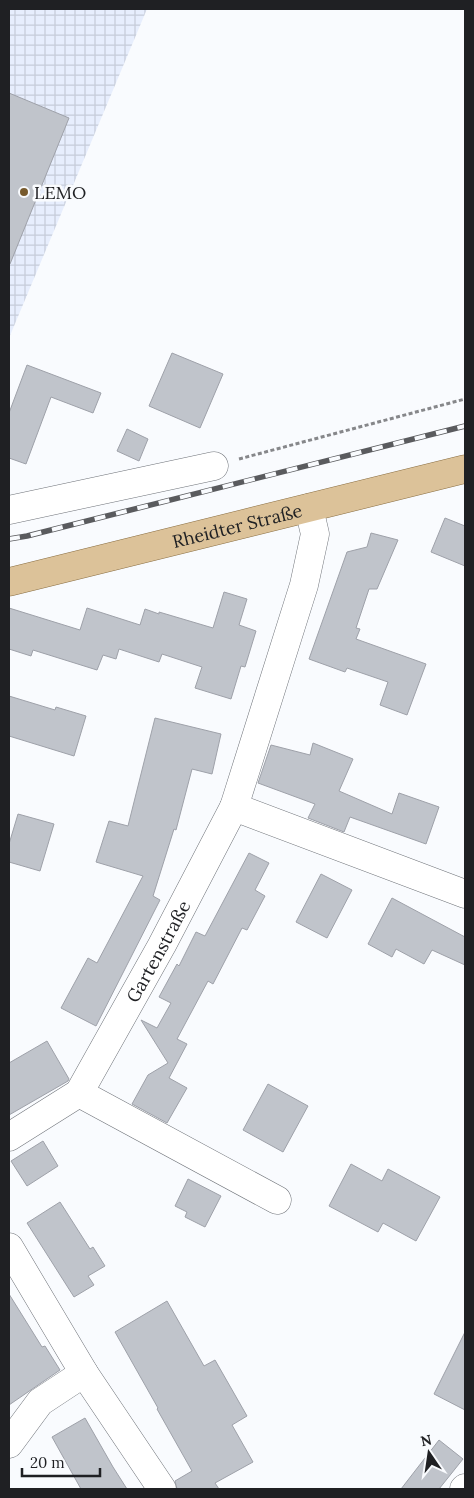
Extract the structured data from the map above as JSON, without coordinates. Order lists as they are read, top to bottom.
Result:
{
  "streets": {
    "main road": ["Rheidter Straße"],
    "street": ["Gartenstraße"]
  },
  "crossings": [
    ["Rheidter Straße", "Gartenstraße"]
  ],
  "places": ["LEMO"],
  "scale_bar": "20 m",
  "north": "top"
}
